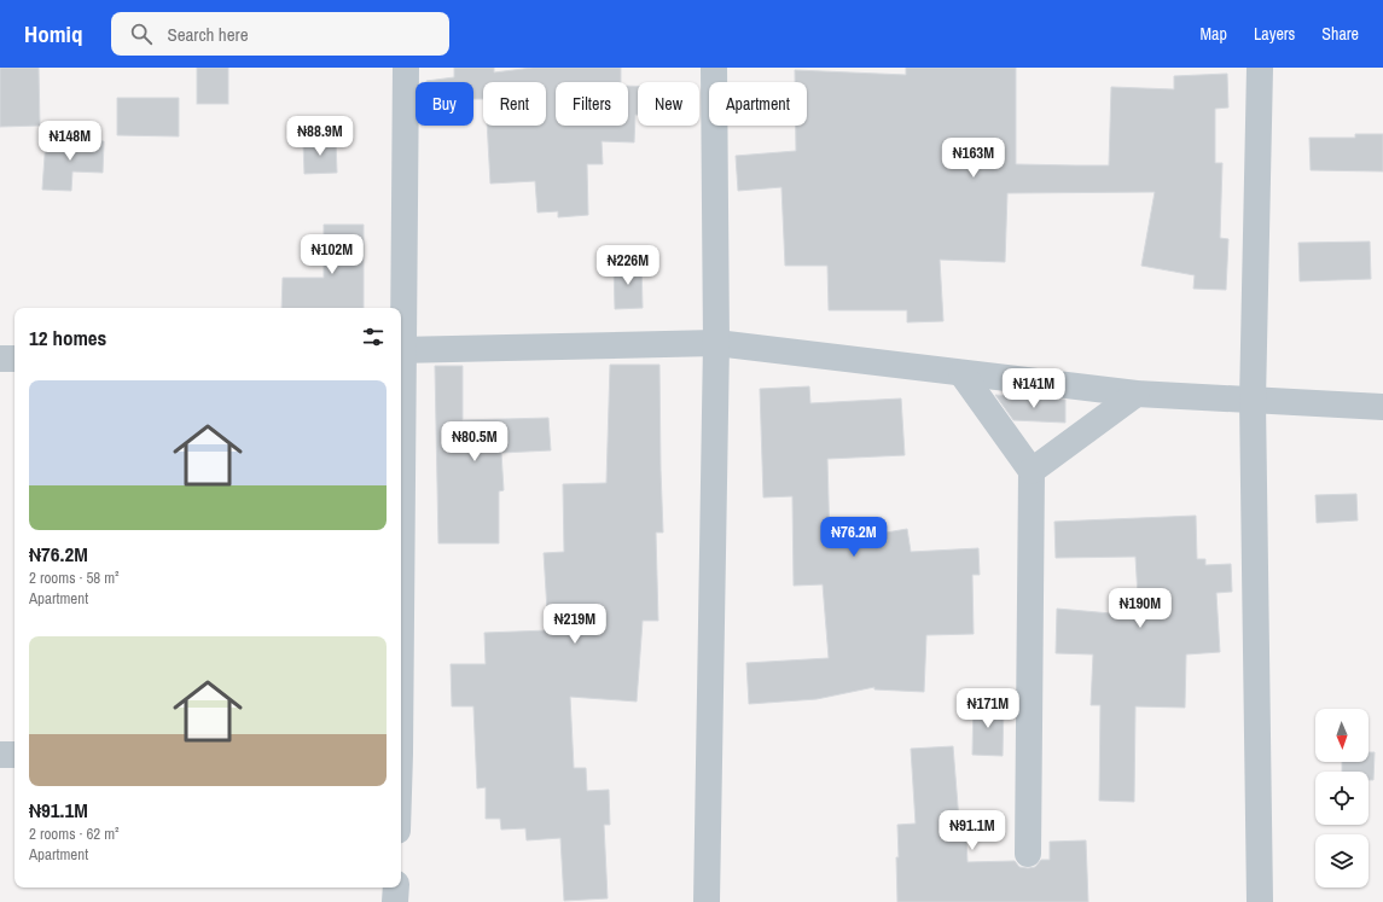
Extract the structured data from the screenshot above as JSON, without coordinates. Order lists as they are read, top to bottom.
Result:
{
  "north": "bottom",
  "page": {
    "header": "Homiq",
    "search": "Search here",
    "nav": ["Map", "Layers", "Share"],
    "chip": [
      "Buy",
      "Rent",
      "Filters",
      "New",
      "Apartment"
    ],
    "price": [
      "₦88.9M",
      "₦148M",
      "₦163M",
      "₦102M",
      "₦226M",
      "₦141M",
      "₦80.5M",
      "₦76.2M",
      "₦190M",
      "₦219M",
      "₦171M",
      "₦91.1M"
    ],
    "heading": "12 homes",
    "list": [
      {
        "name": "₦76.2M",
        "note": "2 rooms · 58 m² · Apartment"
      },
      {
        "name": "₦91.1M",
        "note": "2 rooms · 62 m² · Apartment"
      }
    ]
  }
}
